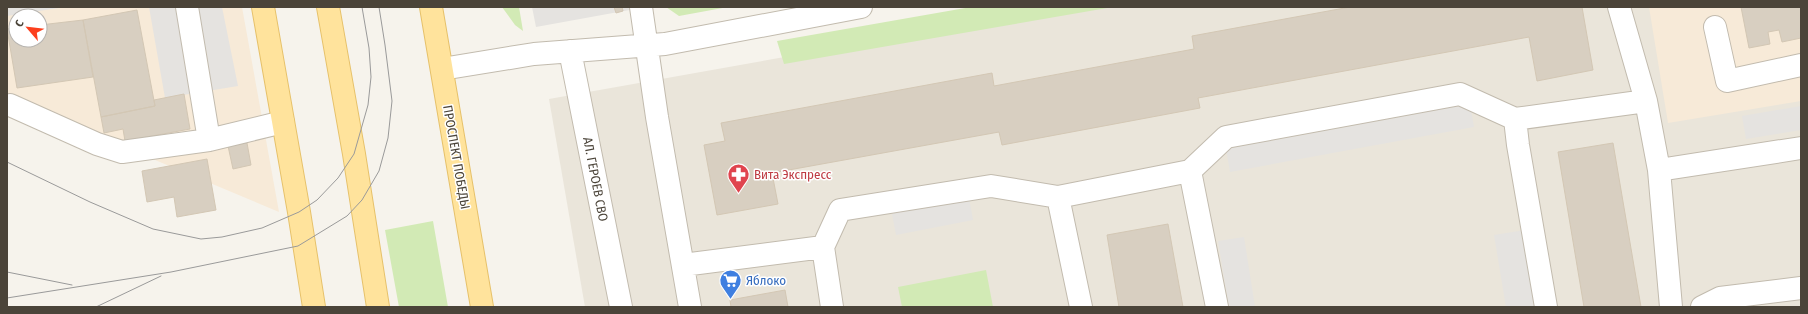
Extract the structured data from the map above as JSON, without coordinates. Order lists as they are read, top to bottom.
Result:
{
  "streets": {
    "main road": ["ПРОСПЕКТ ПОБЕДЫ"],
    "street": ["АЛ. ГЕРОЕВ СВО"]
  },
  "places": {
    "pharmacy": ["Вита Экспресс"],
    "supermarket": ["Яблоко"]
  },
  "north": "top left"
}
